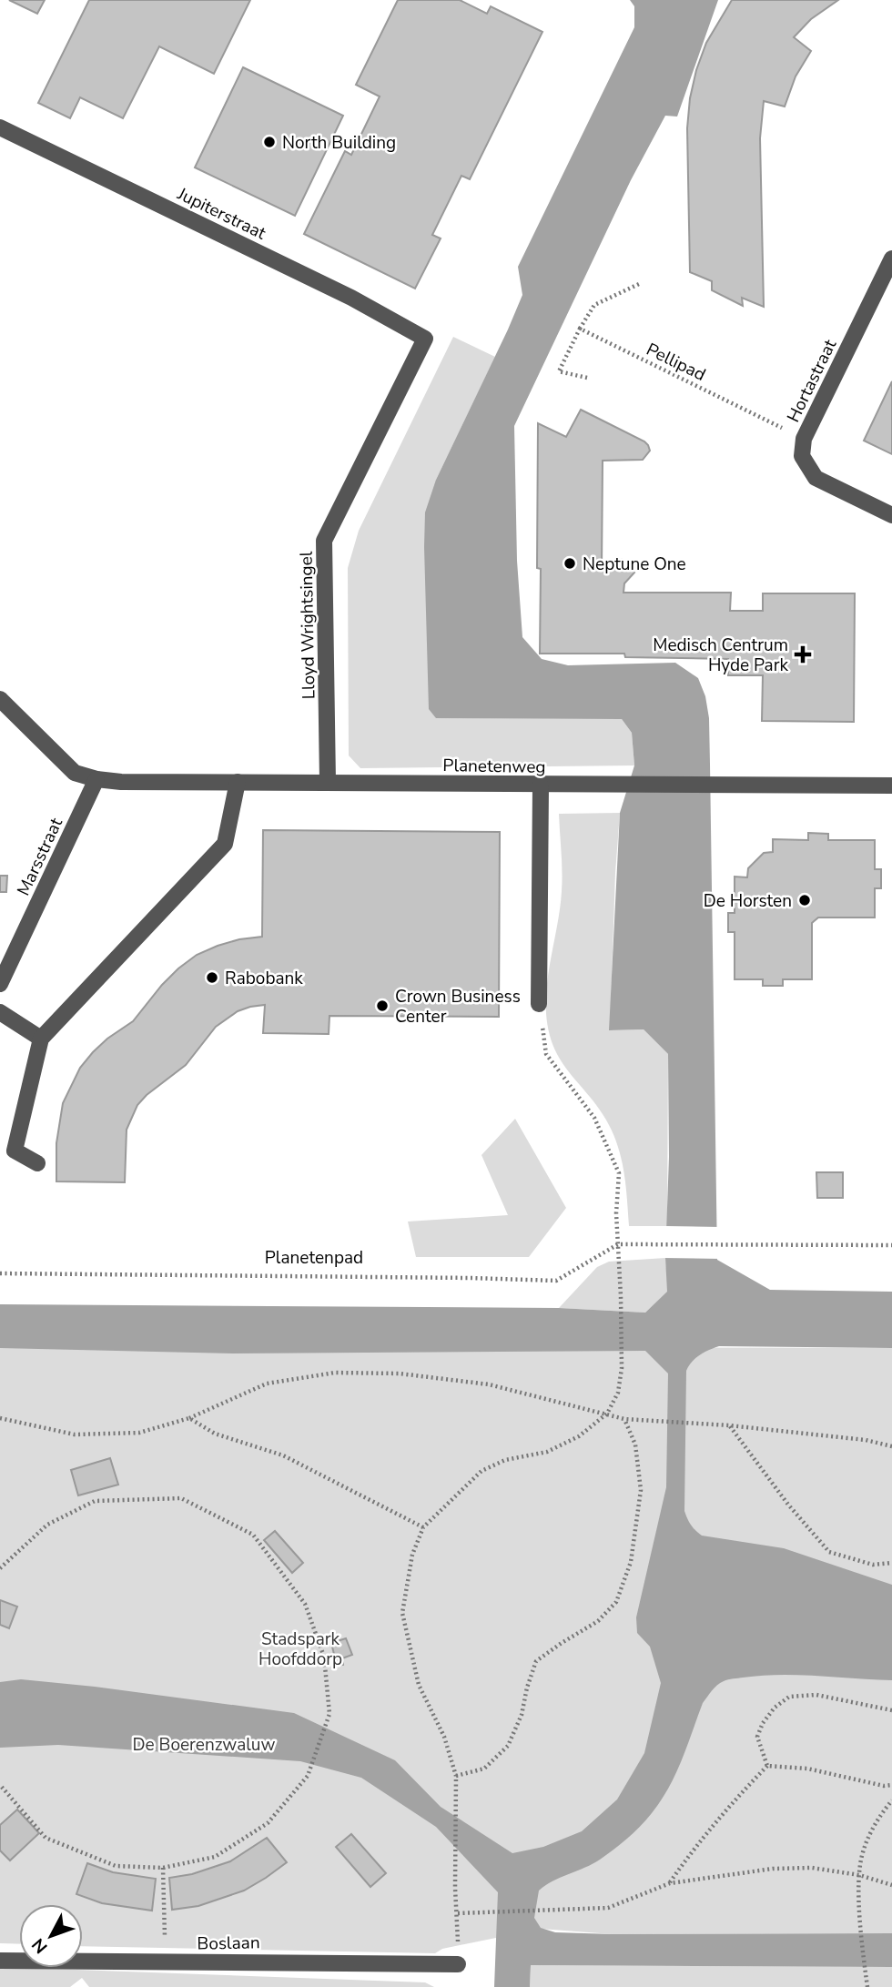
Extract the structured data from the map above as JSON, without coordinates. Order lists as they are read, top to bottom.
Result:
{
  "streets": {
    "street": [
      "Jupiterstraat",
      "Hortastraat",
      "Lloyd Wrightsingel",
      "Planetenweg",
      "Marsstraat",
      "Boslaan"
    ],
    "path": ["Pellipad", "Planetenpad"]
  },
  "crossings": [
    ["Jupiterstraat", "Lloyd Wrightsingel"],
    ["Pellipad", "Hortastraat"],
    ["Lloyd Wrightsingel", "Planetenweg"],
    ["Planetenweg", "Marsstraat"]
  ],
  "parks": ["Stadspark Hoofddorp", "De Boerenzwaluw"],
  "places": {
    "other": [
      "North Building",
      "Neptune One",
      "De Horsten",
      "Rabobank",
      "Crown Business Center"
    ],
    "health": ["Medisch Centrum Hyde Park"]
  },
  "north": "bottom left"
}
